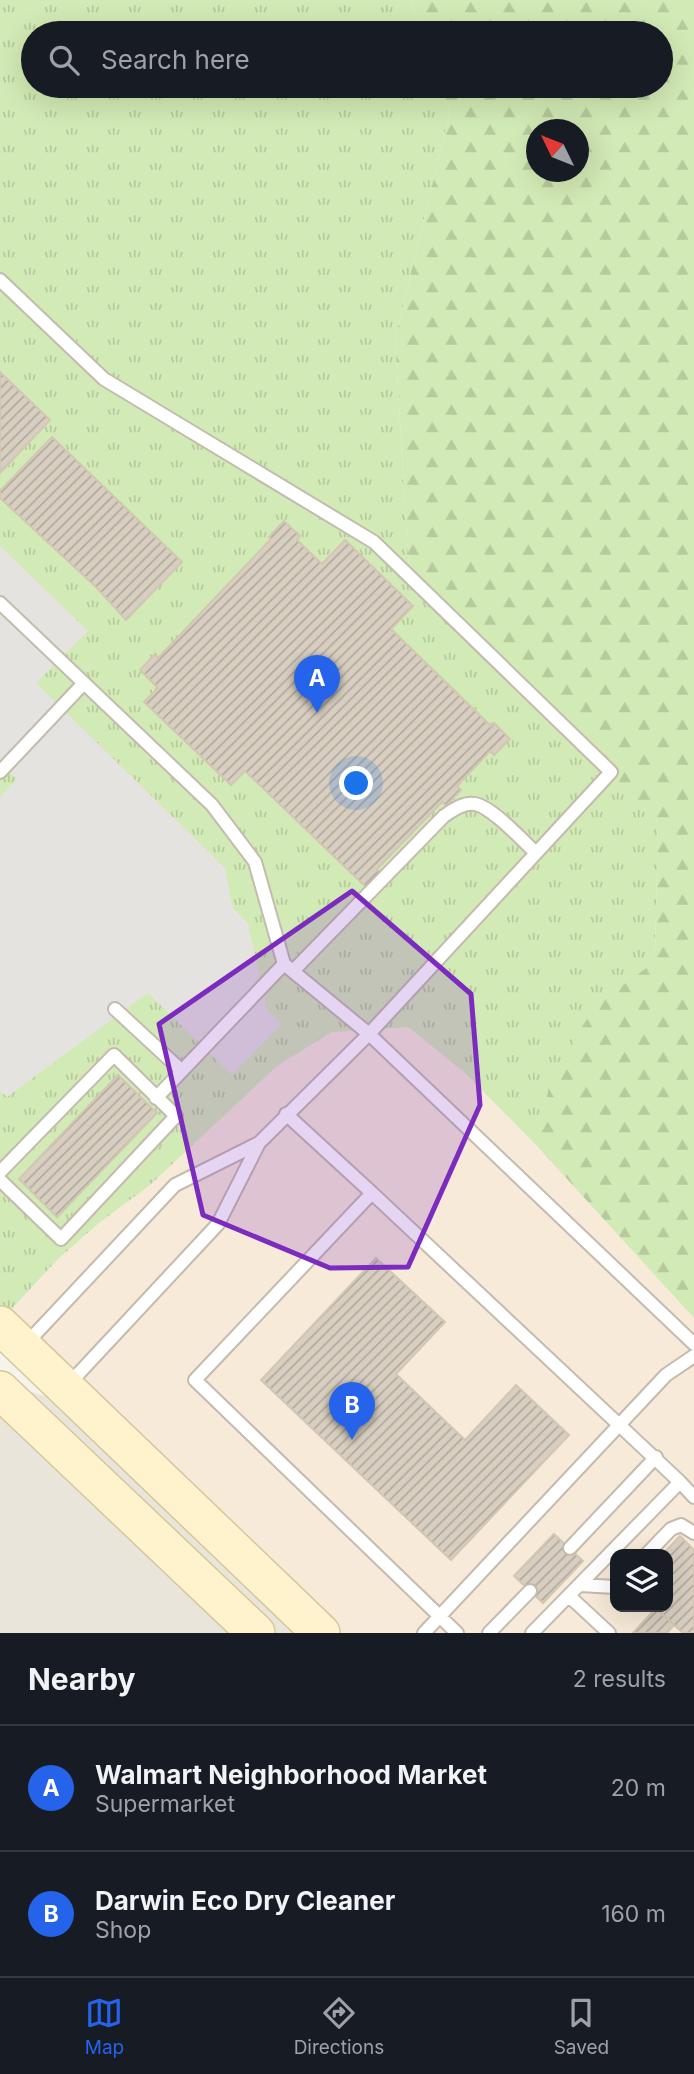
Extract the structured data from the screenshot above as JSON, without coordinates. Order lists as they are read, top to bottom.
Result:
{
  "north": "top left",
  "page": {
    "search": "Search here",
    "pins": ["A", "B"],
    "heading": ["Nearby", "2 results"],
    "list": [
      {
        "mark": "A",
        "name": "Walmart Neighborhood Market",
        "note": "Supermarket",
        "value": "20 m"
      },
      {
        "mark": "B",
        "name": "Darwin Eco Dry Cleaner",
        "note": "Shop",
        "value": "160 m"
      }
    ],
    "nav": ["Map", "Directions", "Saved"]
  }
}
